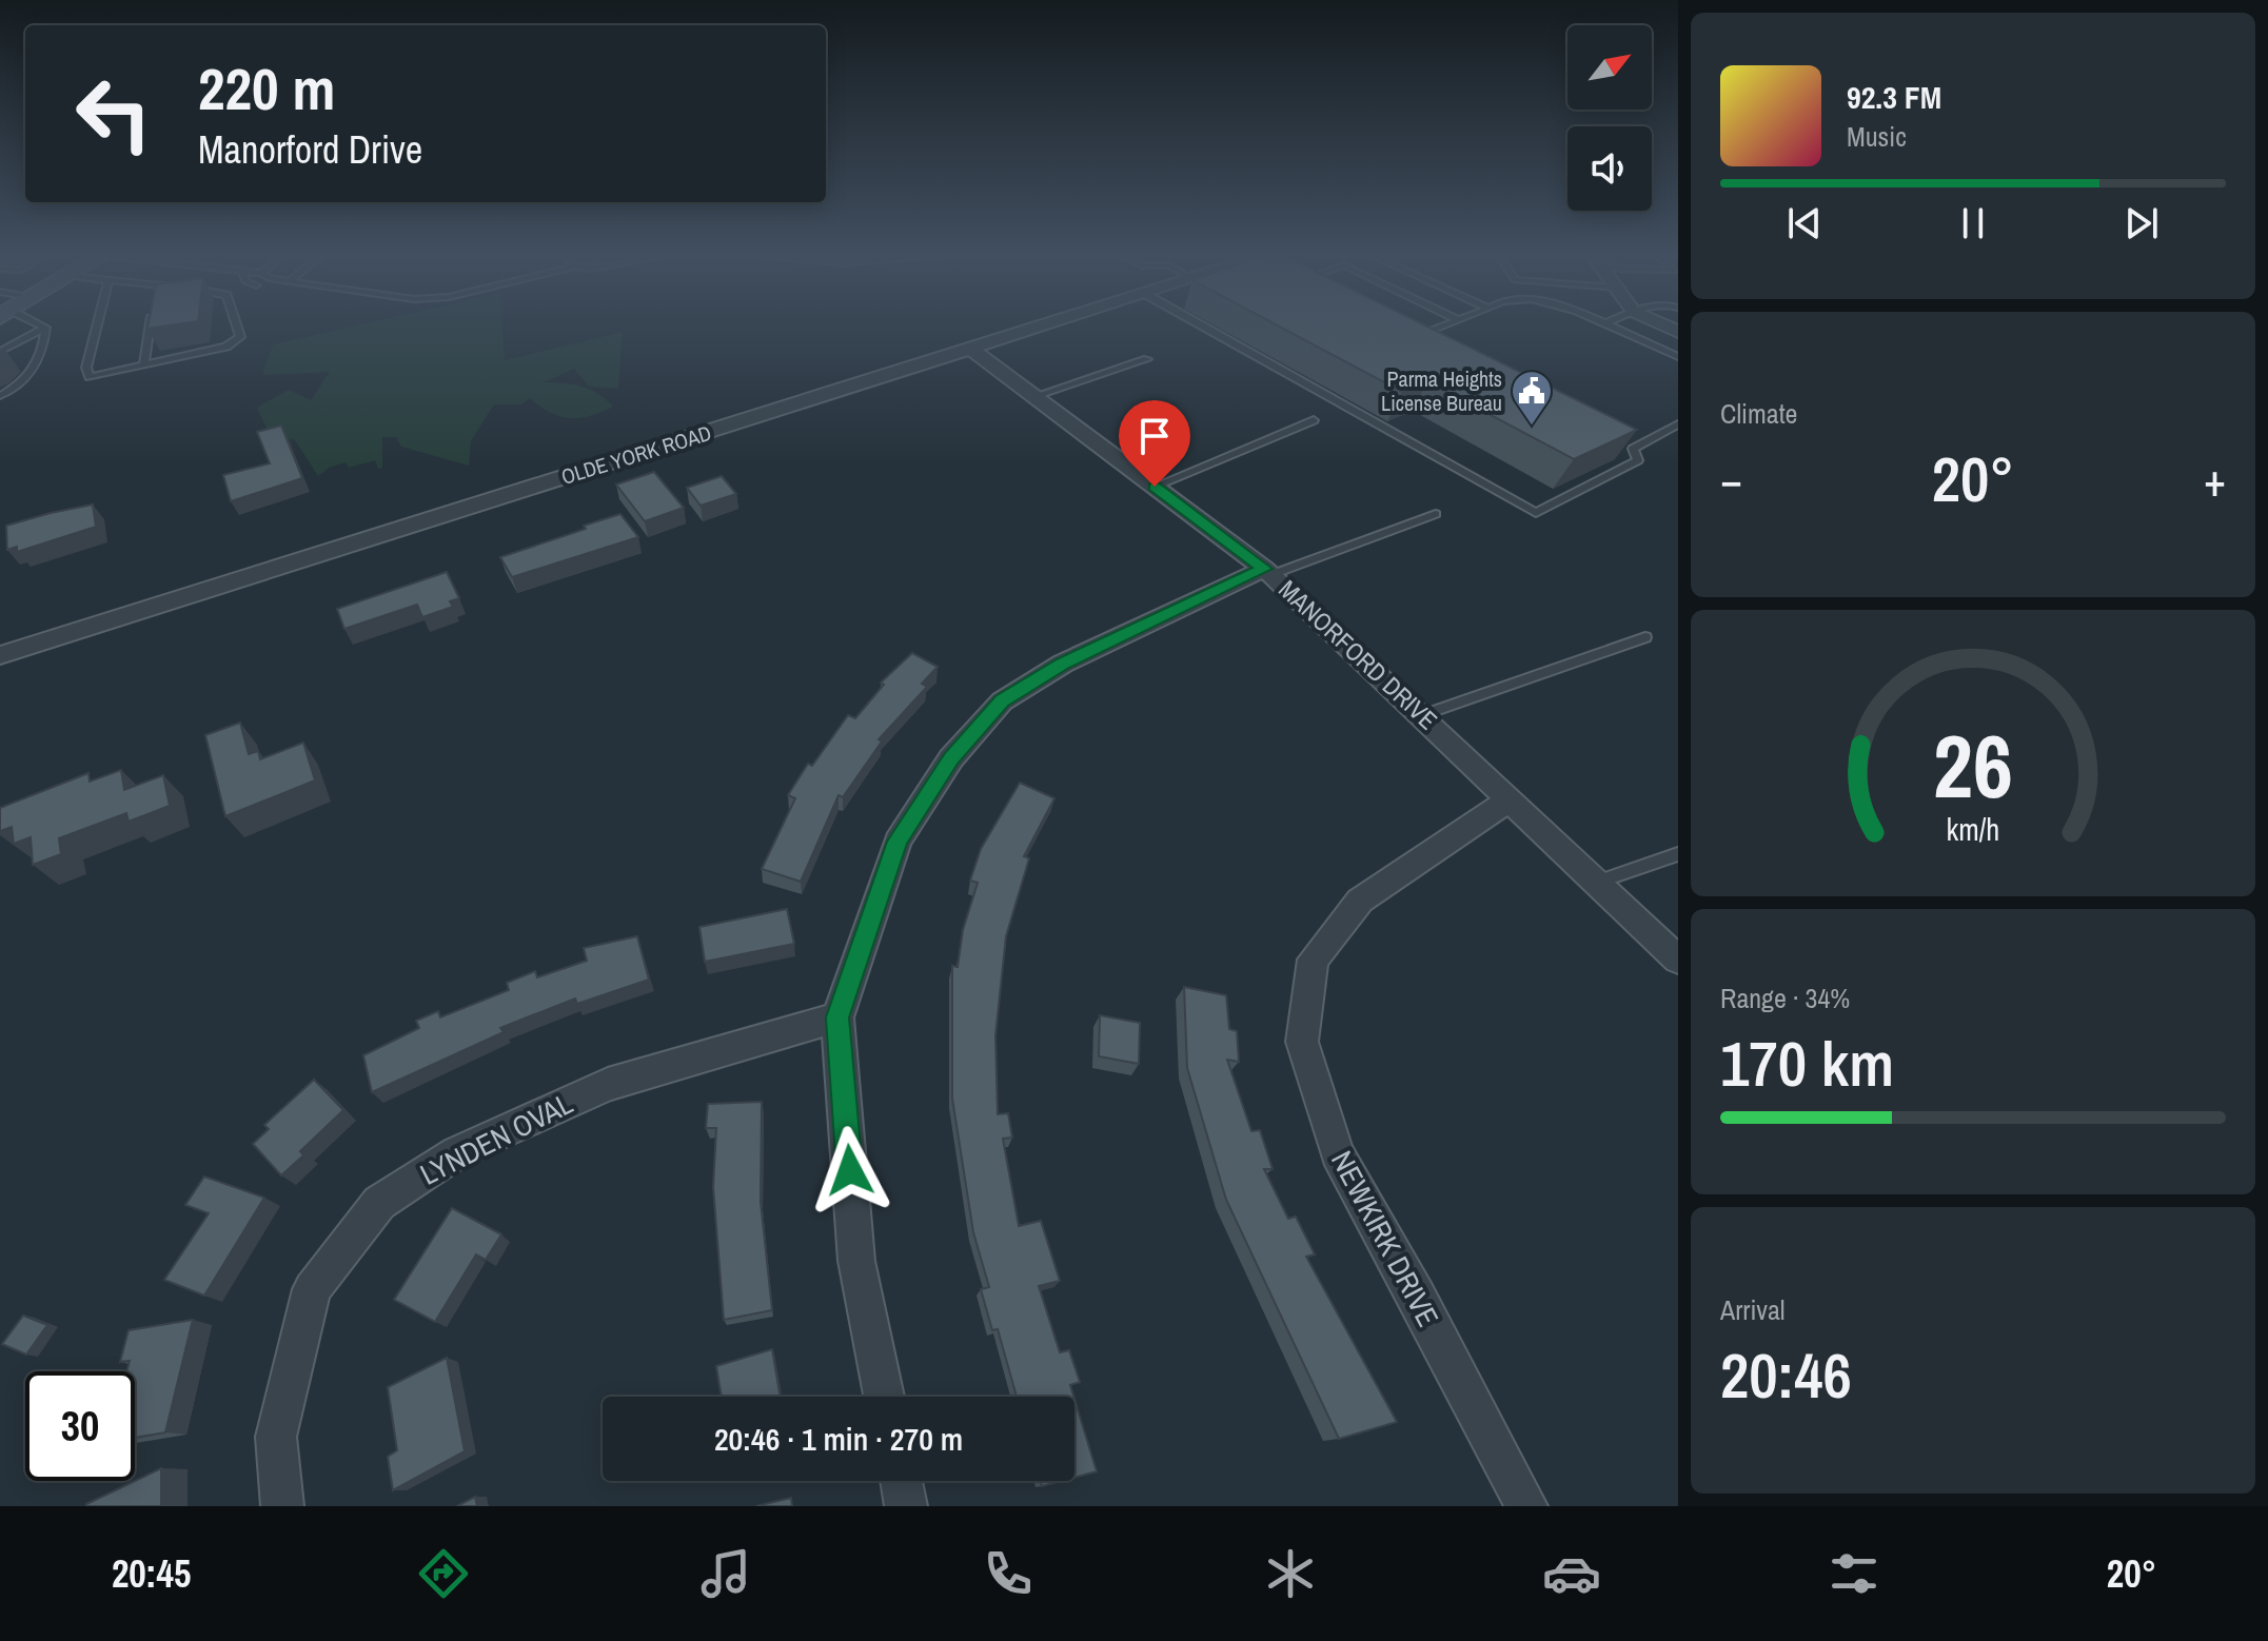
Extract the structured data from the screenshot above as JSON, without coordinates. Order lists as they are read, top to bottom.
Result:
{
  "streets": {
    "street": [
      "OLDE YORK ROAD",
      "MANORFORD DRIVE",
      "LYNDEN OVAL",
      "NEWKIRK DRIVE"
    ]
  },
  "crossings": [
    ["OLDE YORK ROAD", "MANORFORD DRIVE"],
    ["MANORFORD DRIVE", "NEWKIRK DRIVE"]
  ],
  "places": {
    "public building": ["Parma Heights License Bureau"]
  },
  "north": "top right",
  "page": {
    "turn": ["220 m", "Manorford Drive"],
    "song": ["92.3 FM", "Music"],
    "tile": [
      "Climate",
      ["Range · 34%", "170 km"],
      ["Arrival", "20:46"]
    ],
    "heat": ["−", "20°", "+"],
    "limit": "30",
    "trip": "20:46 · 1 min · 270 m",
    "tabs": ["20:45", "20°"],
    "gauge": ["26", "km/h"]
  }
}
